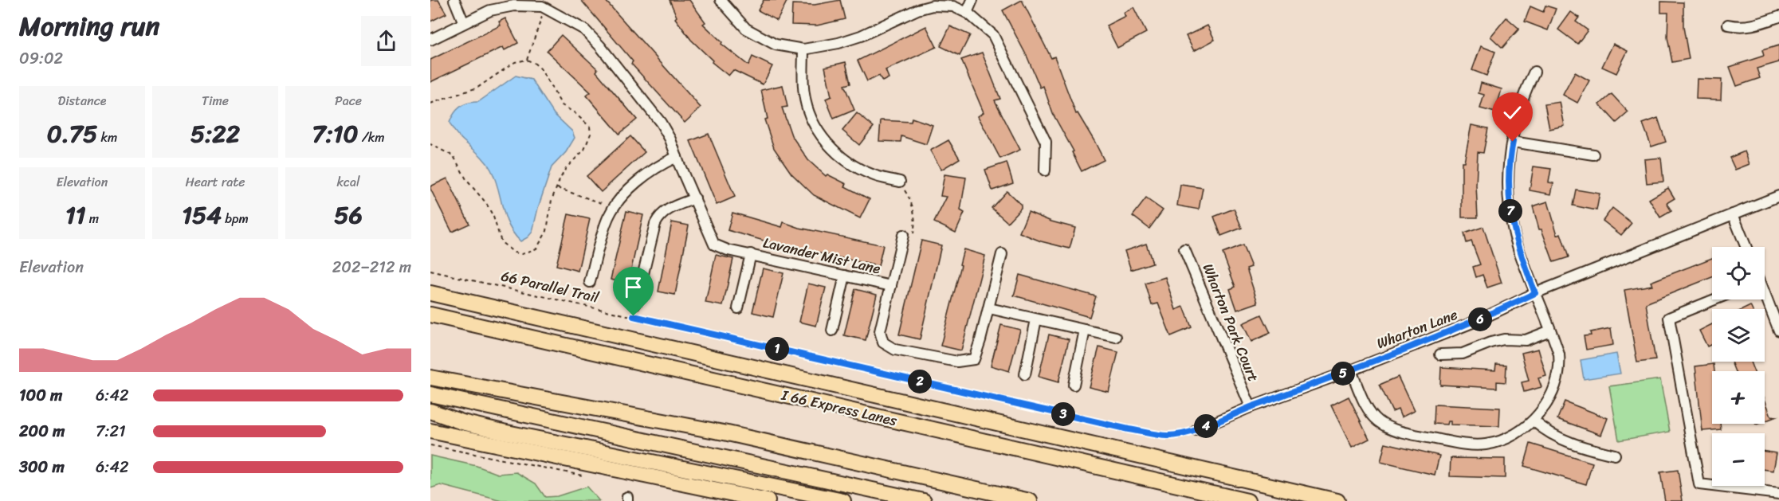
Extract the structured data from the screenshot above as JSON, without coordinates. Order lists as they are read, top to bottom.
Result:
{
  "streets": {
    "highway": ["I 66 Express Lanes"],
    "street": ["Lavander Mist Lane", "Wharton Park Court", "Wharton Lane"],
    "path": ["66 Parallel Trail"]
  },
  "crossings": [
    ["66 Parallel Trail", "Wharton Lane"],
    ["Wharton Park Court", "Wharton Lane"]
  ],
  "page": {
    "heading": ["Morning run", "09:02"],
    "stats": [
      ["Distance", "0.75 km"],
      ["Time", "5:22"],
      ["Pace", "7:10 /km"],
      ["Elevation", "11 m"],
      ["Heart rate", "154 bpm"],
      ["kcal", "56"]
    ],
    "pins": [
      "7",
      "6",
      "1",
      "5",
      "2",
      "3",
      "4"
    ],
    "chart": ["Elevation", "202–212 m"],
    "map_buttons": ["+", "−"],
    "list": [
      {
        "name": "100 m",
        "note": "6:42"
      },
      {
        "name": "200 m",
        "note": "7:21"
      },
      {
        "name": "300 m",
        "note": "6:42"
      }
    ]
  }
}
